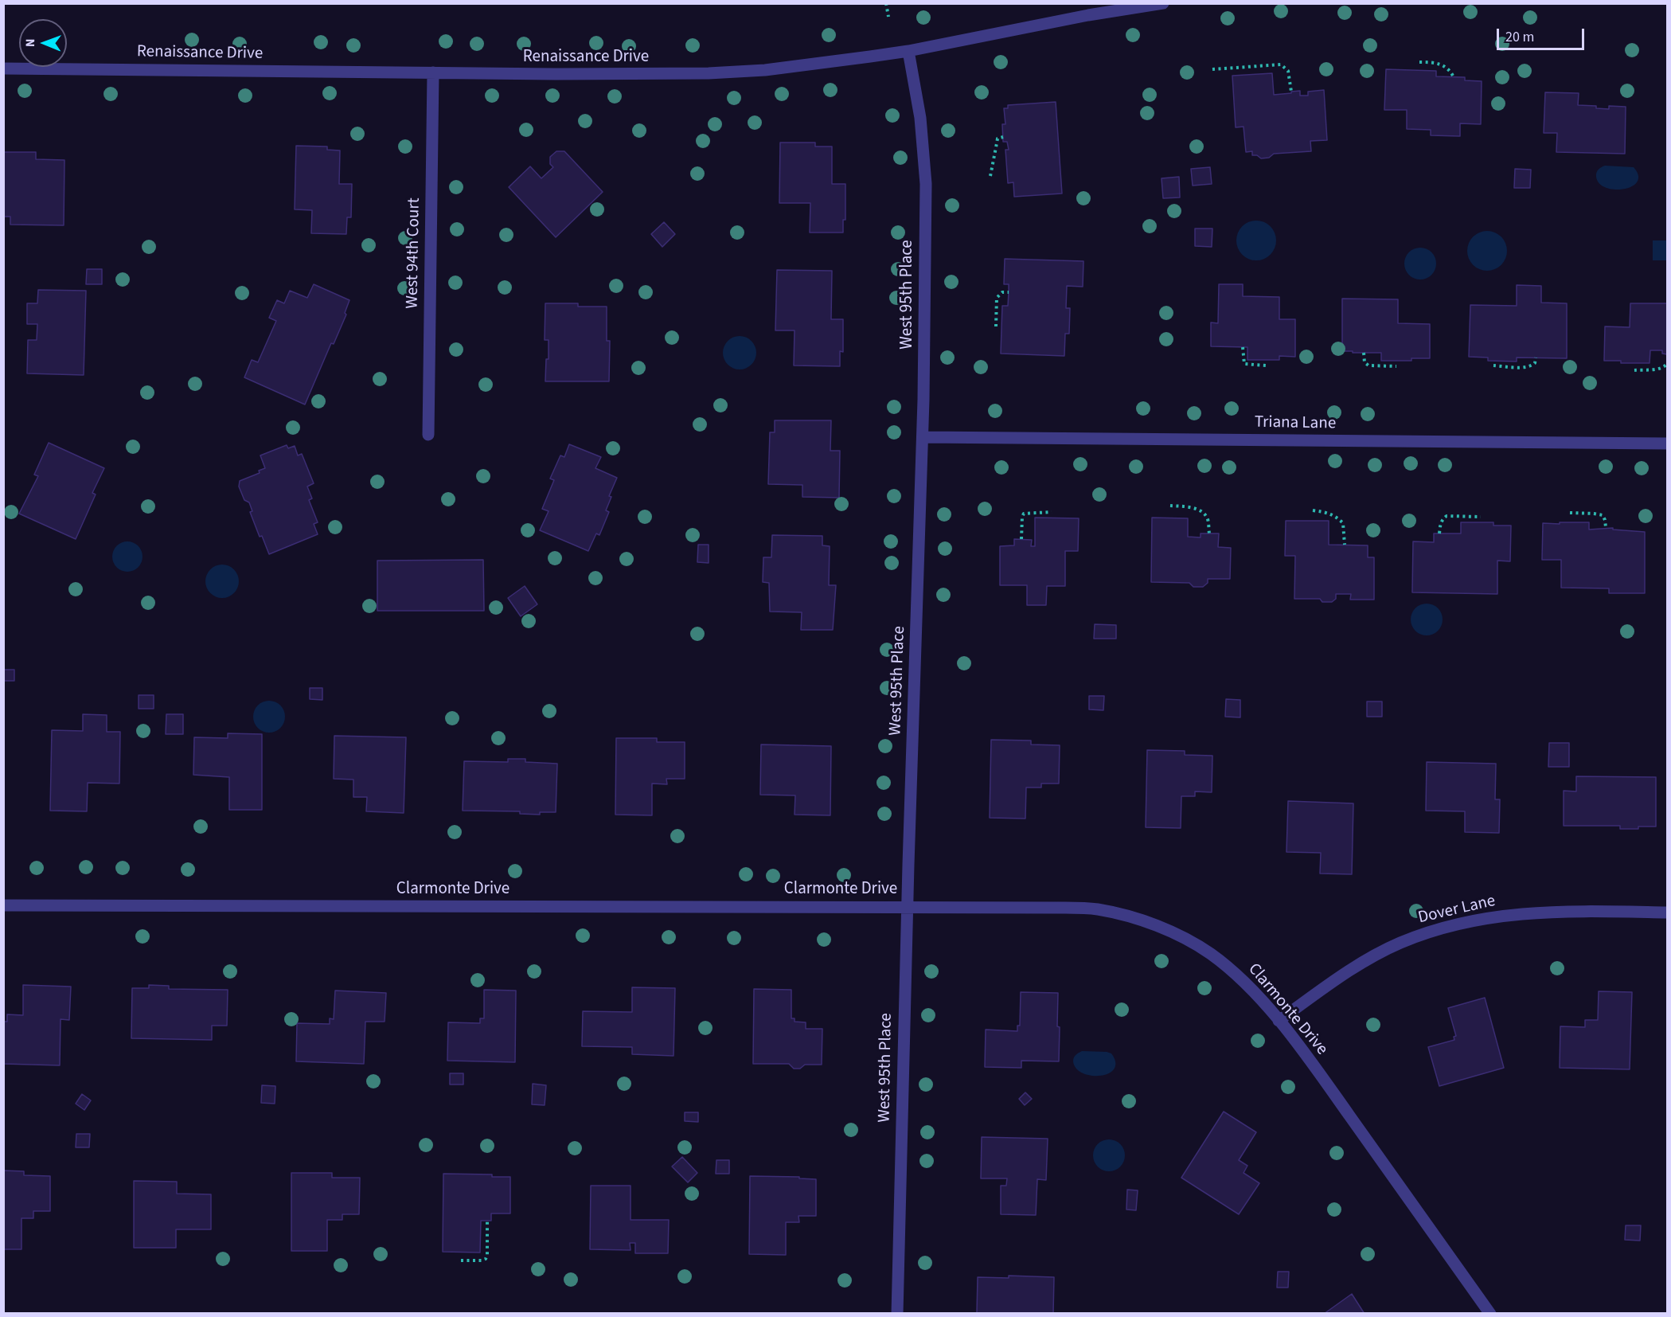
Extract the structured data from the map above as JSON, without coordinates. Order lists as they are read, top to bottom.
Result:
{
  "streets": {
    "street": [
      "Renaissance Drive",
      "West 94th Court",
      "West 95th Place",
      "Triana Lane",
      "Clarmonte Drive",
      "Dover Lane"
    ]
  },
  "crossings": [
    ["Renaissance Drive", "West 94th Court"],
    ["Renaissance Drive", "West 95th Place"],
    ["West 95th Place", "Triana Lane"],
    ["West 95th Place", "Clarmonte Drive"],
    ["Clarmonte Drive", "Dover Lane"]
  ],
  "scale_bar": "20 m",
  "north": "left"
}
